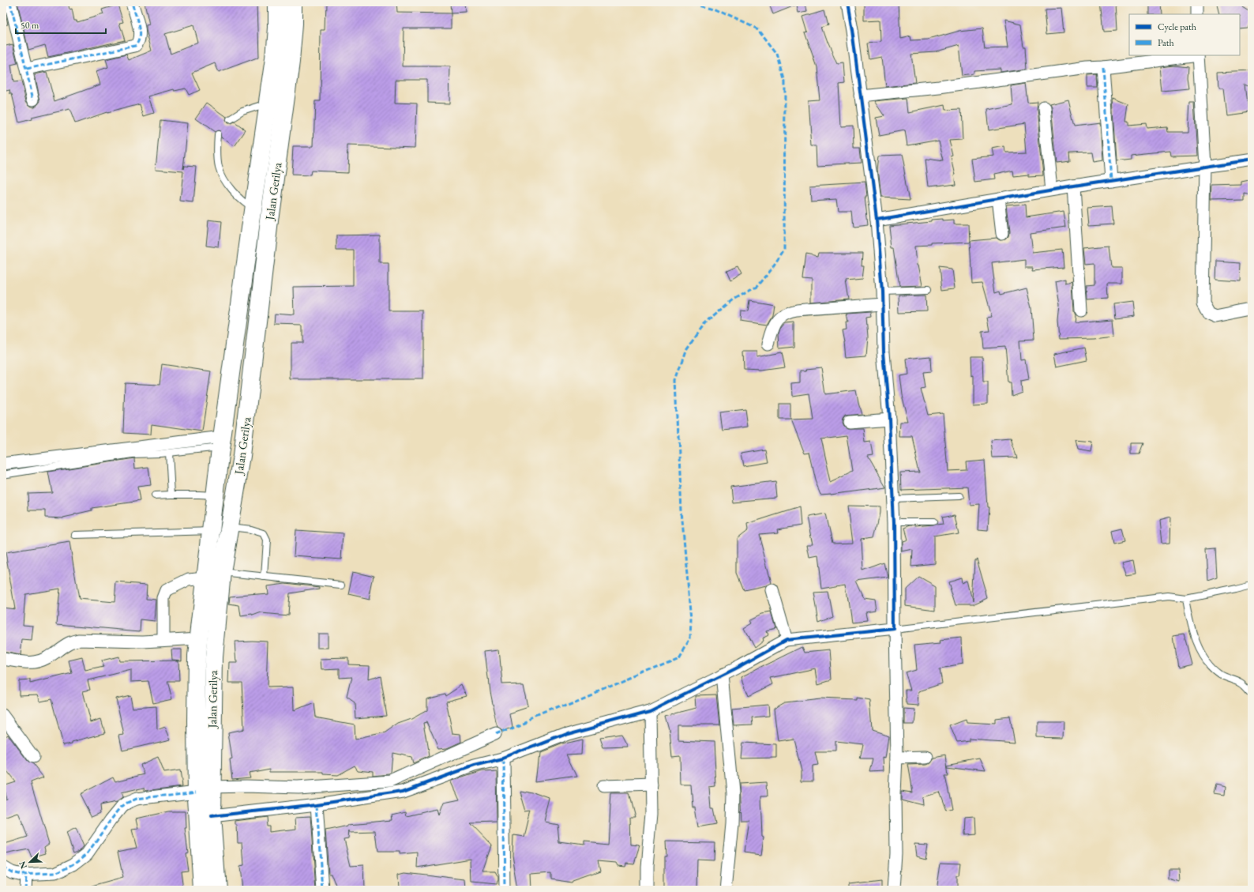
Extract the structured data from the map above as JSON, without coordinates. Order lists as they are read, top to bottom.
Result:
{
  "streets": {
    "highway": ["Jalan Gerilya"]
  },
  "legend": ["Cycle path", "Path"],
  "scale_bar": "50 m",
  "north": "bottom left"
}
